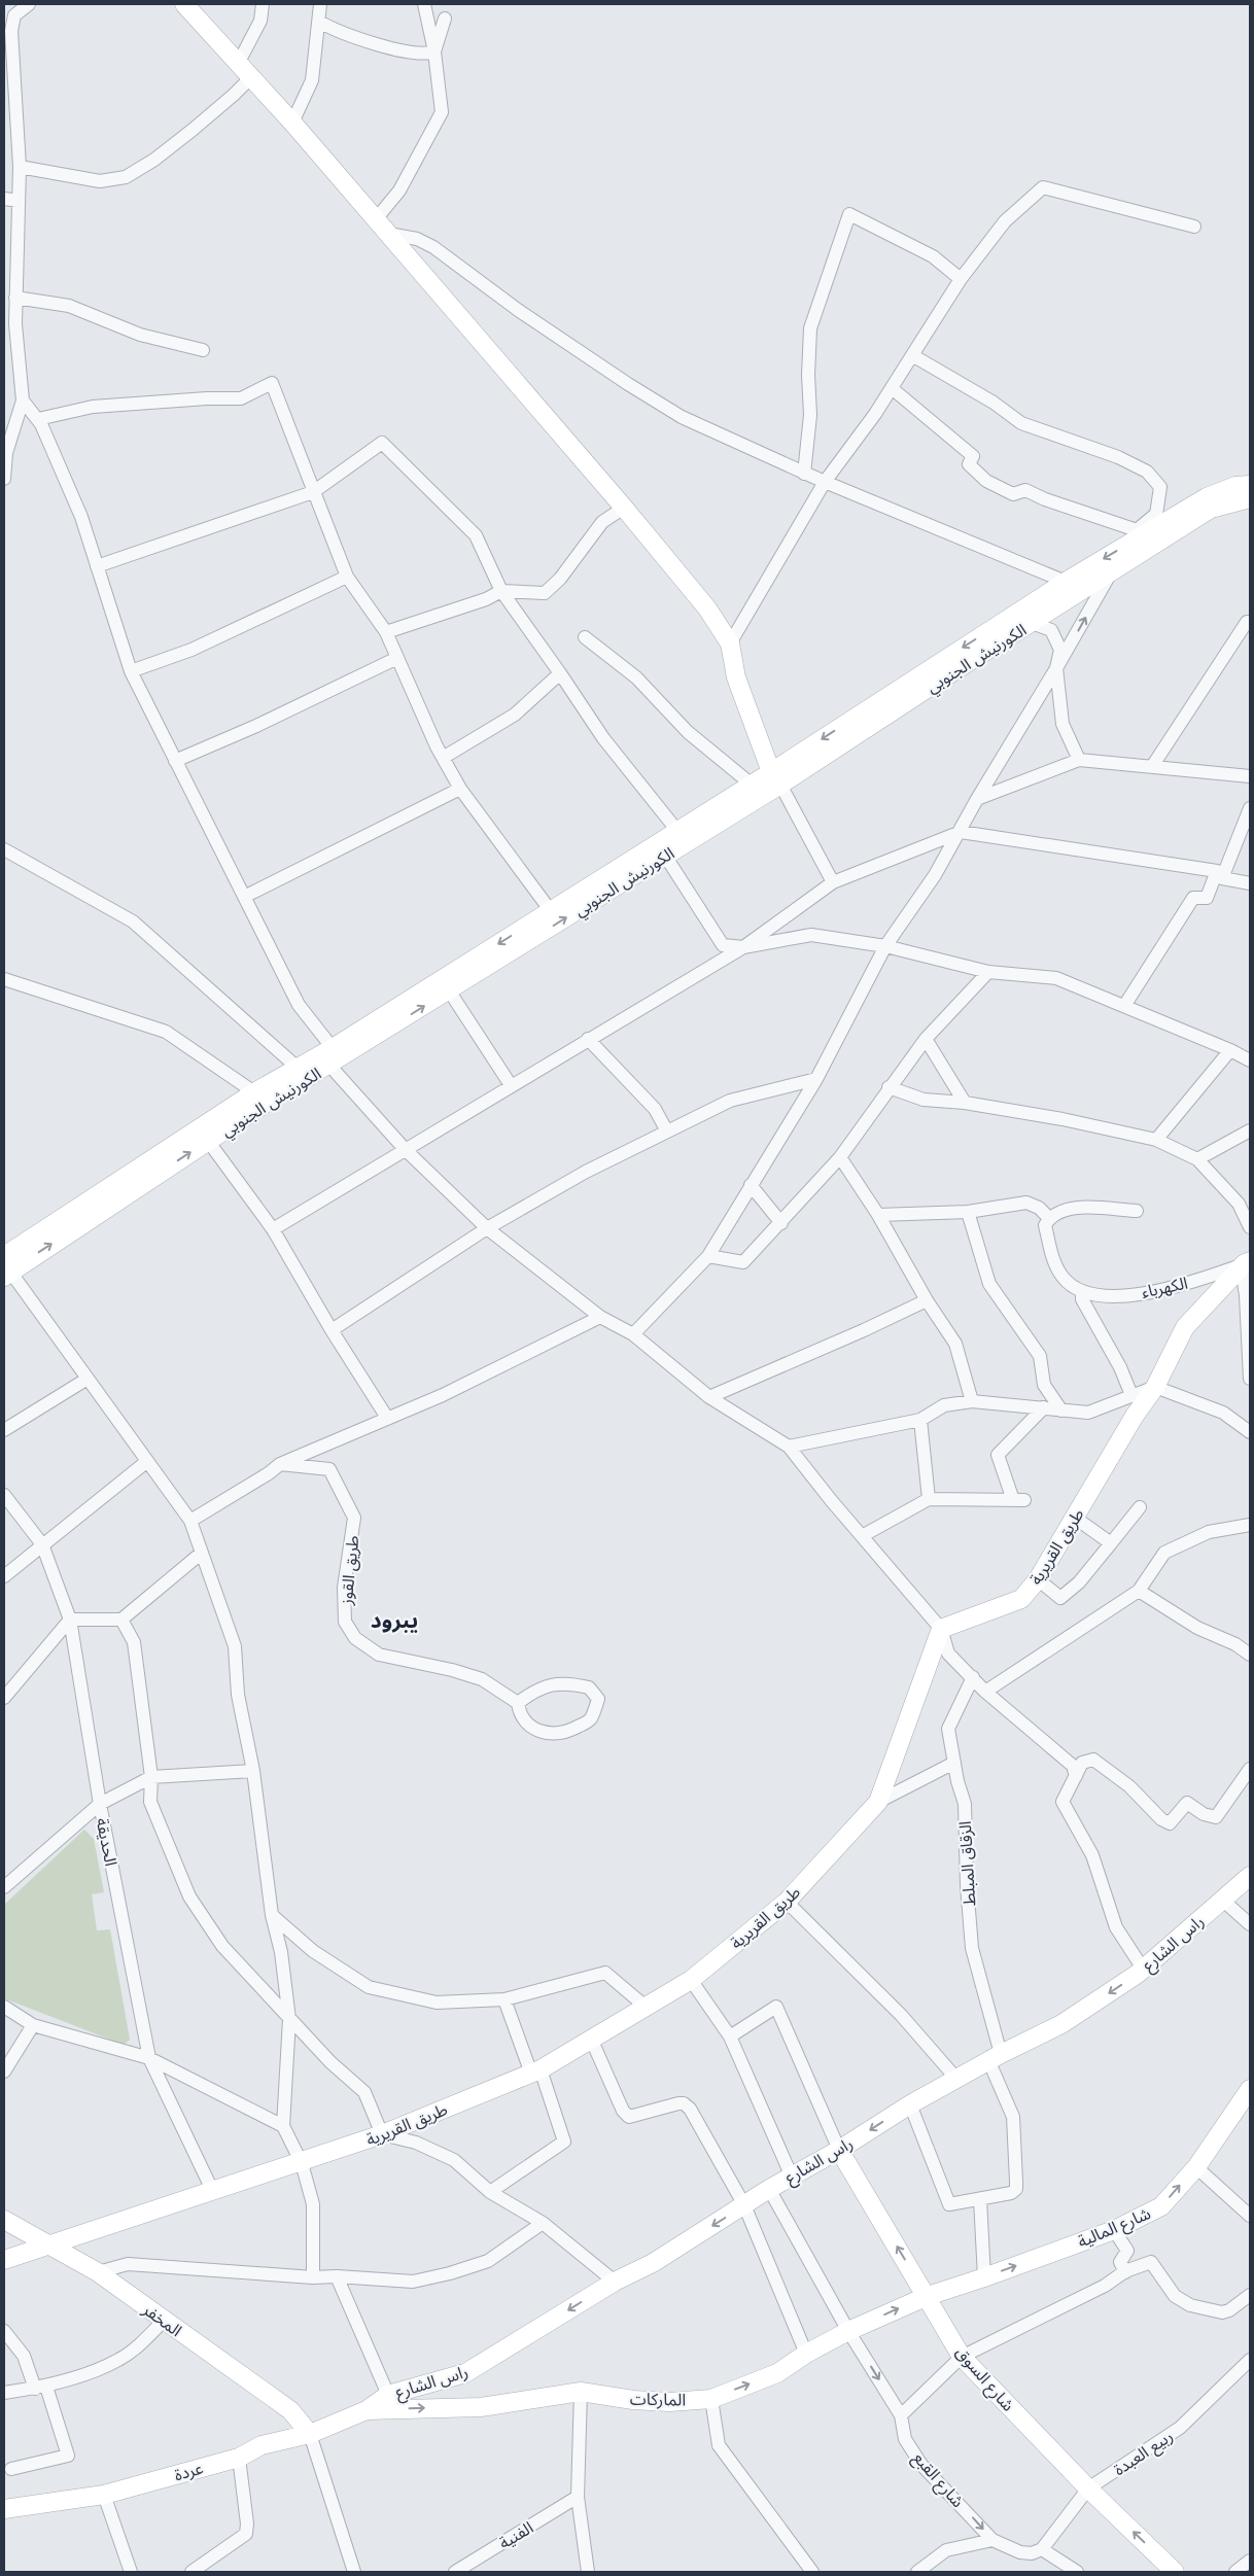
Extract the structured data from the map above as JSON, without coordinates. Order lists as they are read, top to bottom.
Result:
{
  "streets": {
    "street": [
      "الكورنيش الجنوبي",
      "الكهرباء",
      "طريق القريرية",
      "طريق القوز",
      "الحديقة",
      "الزقاق المبلط",
      "راس الشارع",
      "شارع المالية",
      "المخفر",
      "شارع السوق",
      "الماركات",
      "ربيع العبدة",
      "عردة",
      "شارع القبع",
      "الفنية"
    ]
  },
  "crossings": [
    ["الكهرباء", "طريق القريرية"],
    ["طريق القريرية", "الحديقة"],
    ["طريق القريرية", "المخفر"],
    ["الزقاق المبلط", "راس الشارع"],
    ["راس الشارع", "شارع السوق"],
    ["راس الشارع", "الماركات"],
    ["راس الشارع", "عردة"],
    ["راس الشارع", "شارع القبع"],
    ["شارع المالية", "شارع السوق"],
    ["شارع المالية", "الماركات"],
    ["المخفر", "عردة"],
    ["شارع السوق", "الماركات"],
    ["شارع السوق", "ربيع العبدة"],
    ["الماركات", "عردة"],
    ["الماركات", "شارع القبع"],
    ["ربيع العبدة", "شارع القبع"]
  ],
  "one_way": ["شارع القبع"],
  "districts": ["يبرود"]
}
